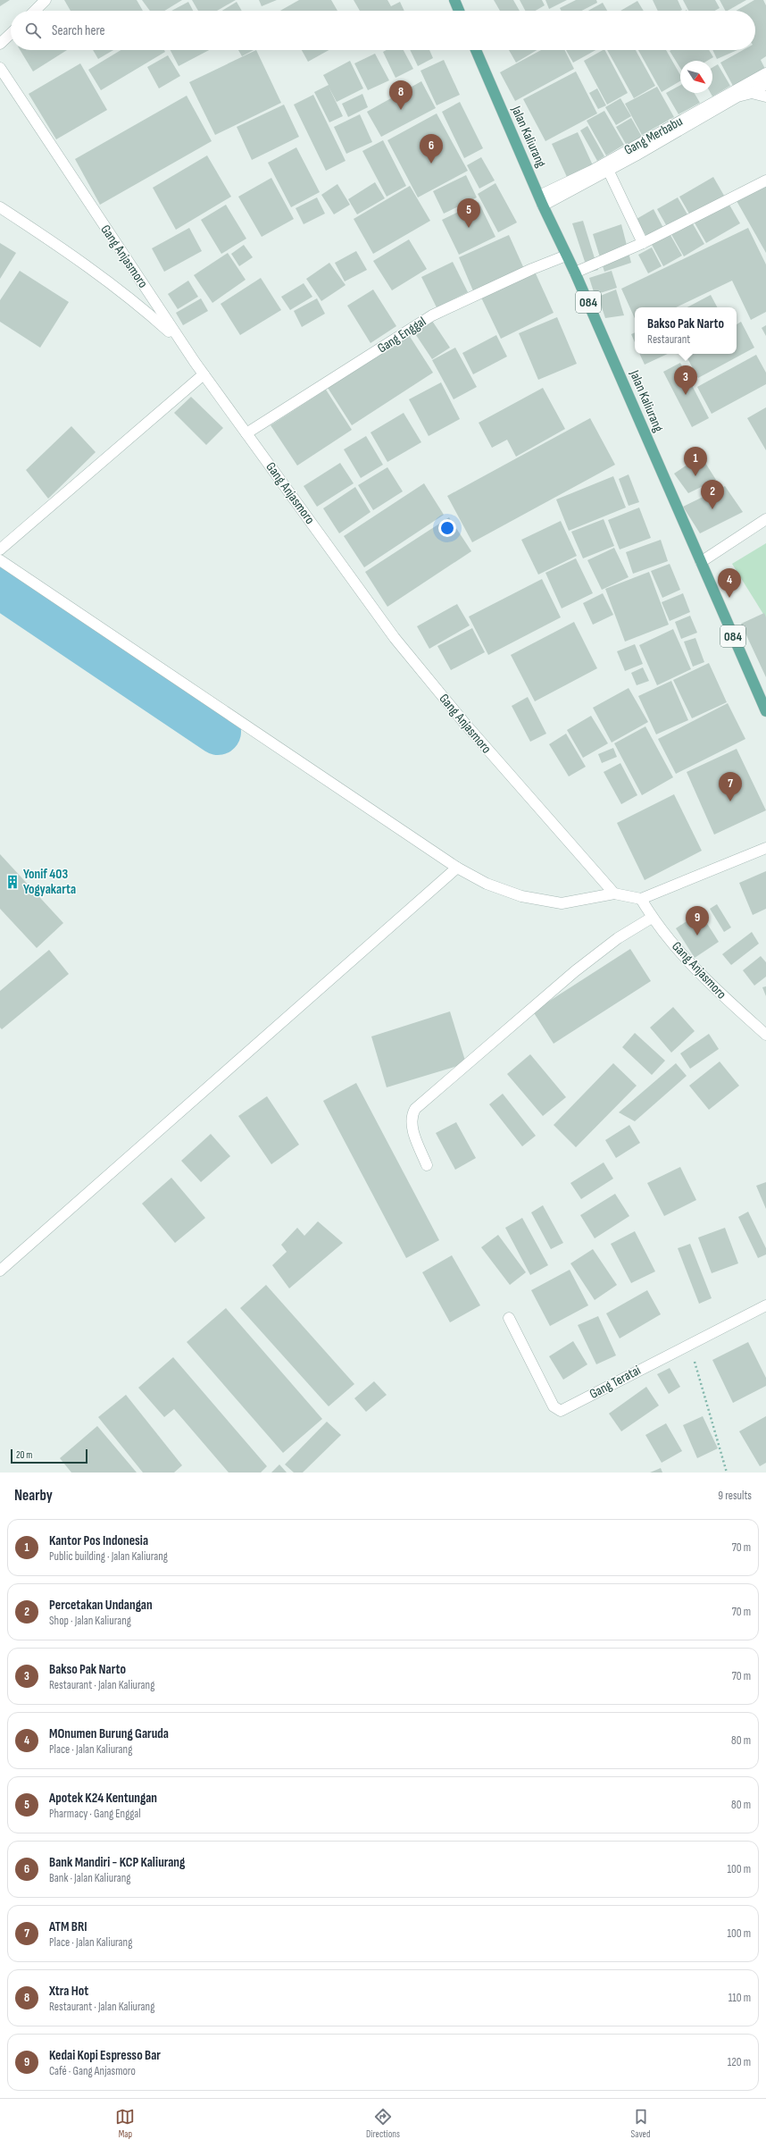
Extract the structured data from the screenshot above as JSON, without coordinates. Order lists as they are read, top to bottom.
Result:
{
  "streets": {
    "main road": ["Jalan Kaliurang", "084"],
    "street": [
      "Gang Merbabu",
      "Gang Anjasmoro",
      "Gang Enggal",
      "Gang Teratai"
    ]
  },
  "crossings": [
    ["Gang Merbabu", "Jalan Kaliurang"],
    ["Jalan Kaliurang", "Gang Enggal"],
    ["Gang Anjasmoro", "Gang Enggal"]
  ],
  "places": {
    "building": ["Yonif 403 Yogyakarta"]
  },
  "scale_bar": "20 m",
  "north": "bottom right",
  "page": {
    "search": "Search here",
    "pins": [
      "8",
      "6",
      "5",
      "3",
      "1",
      "2",
      "4",
      "7",
      "9"
    ],
    "popup": ["Bakso Pak Narto", "Restaurant"],
    "scale": "20 m",
    "heading": ["Nearby", "9 results"],
    "list": [
      {
        "mark": "1",
        "name": "Kantor Pos Indonesia",
        "note": "Public building · Jalan Kaliurang",
        "value": "70 m"
      },
      {
        "mark": "2",
        "name": "Percetakan Undangan",
        "note": "Shop · Jalan Kaliurang",
        "value": "70 m"
      },
      {
        "mark": "3",
        "name": "Bakso Pak Narto",
        "note": "Restaurant · Jalan Kaliurang",
        "value": "70 m"
      },
      {
        "mark": "4",
        "name": "MOnumen Burung Garuda",
        "note": "Place · Jalan Kaliurang",
        "value": "80 m"
      },
      {
        "mark": "5",
        "name": "Apotek K24 Kentungan",
        "note": "Pharmacy · Gang Enggal",
        "value": "80 m"
      },
      {
        "mark": "6",
        "name": "Bank Mandiri - KCP Kaliurang",
        "note": "Bank · Jalan Kaliurang",
        "value": "100 m"
      },
      {
        "mark": "7",
        "name": "ATM BRI",
        "note": "Place · Jalan Kaliurang",
        "value": "100 m"
      },
      {
        "mark": "8",
        "name": "Xtra Hot",
        "note": "Restaurant · Jalan Kaliurang",
        "value": "110 m"
      },
      {
        "mark": "9",
        "name": "Kedai Kopi Espresso Bar",
        "note": "Café · Gang Anjasmoro",
        "value": "120 m"
      }
    ],
    "nav": ["Map", "Directions", "Saved"]
  }
}
